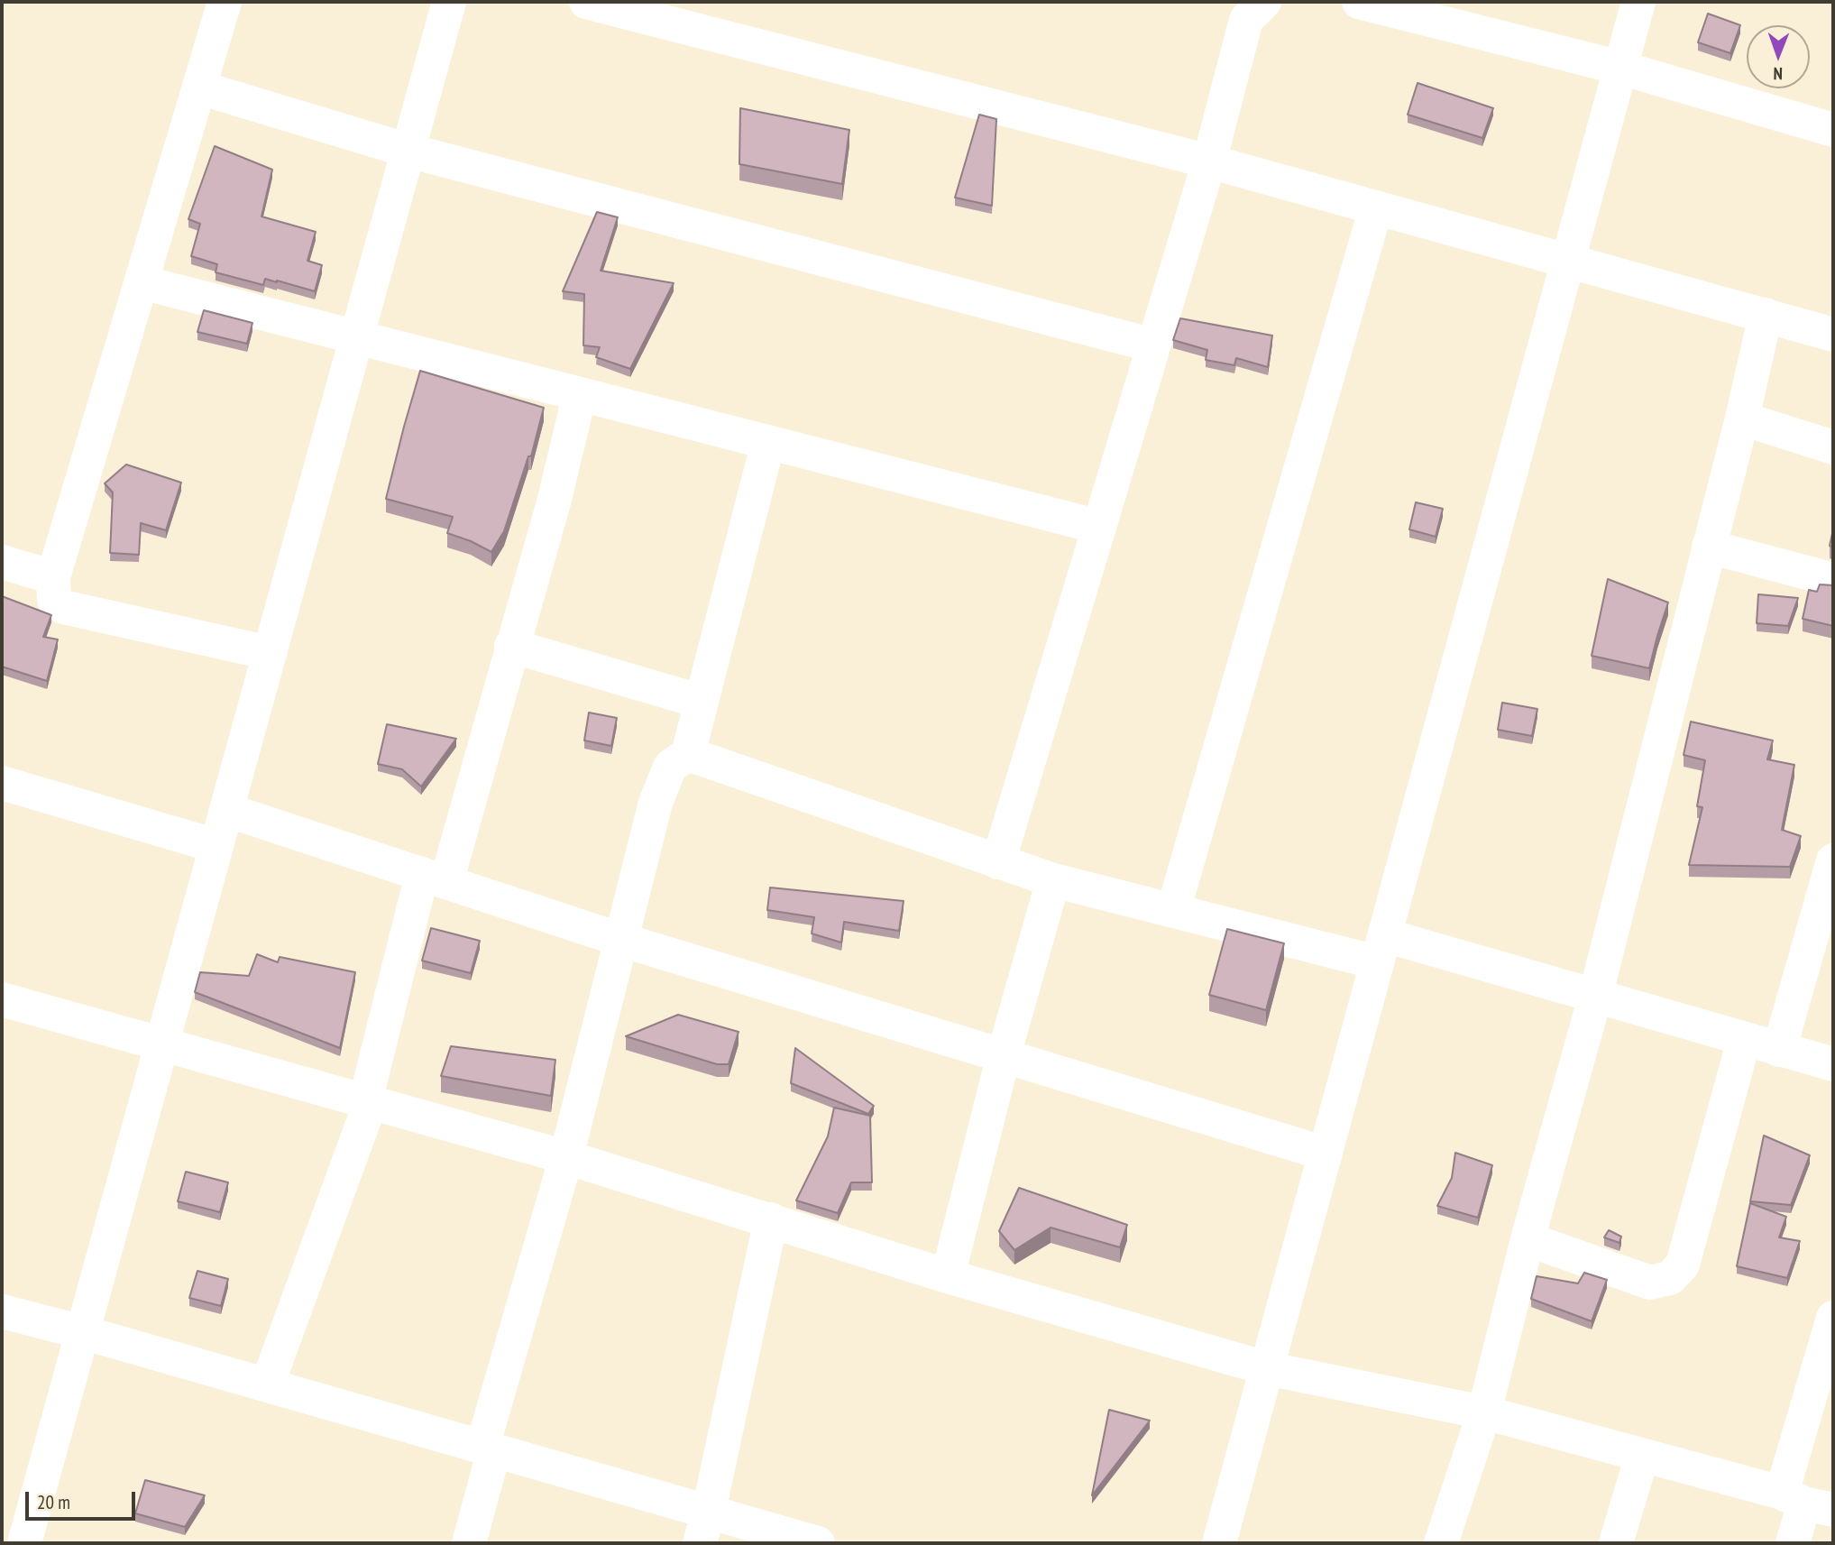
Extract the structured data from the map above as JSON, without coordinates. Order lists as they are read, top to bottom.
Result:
{
  "scale_bar": "20 m",
  "north": "bottom"
}
